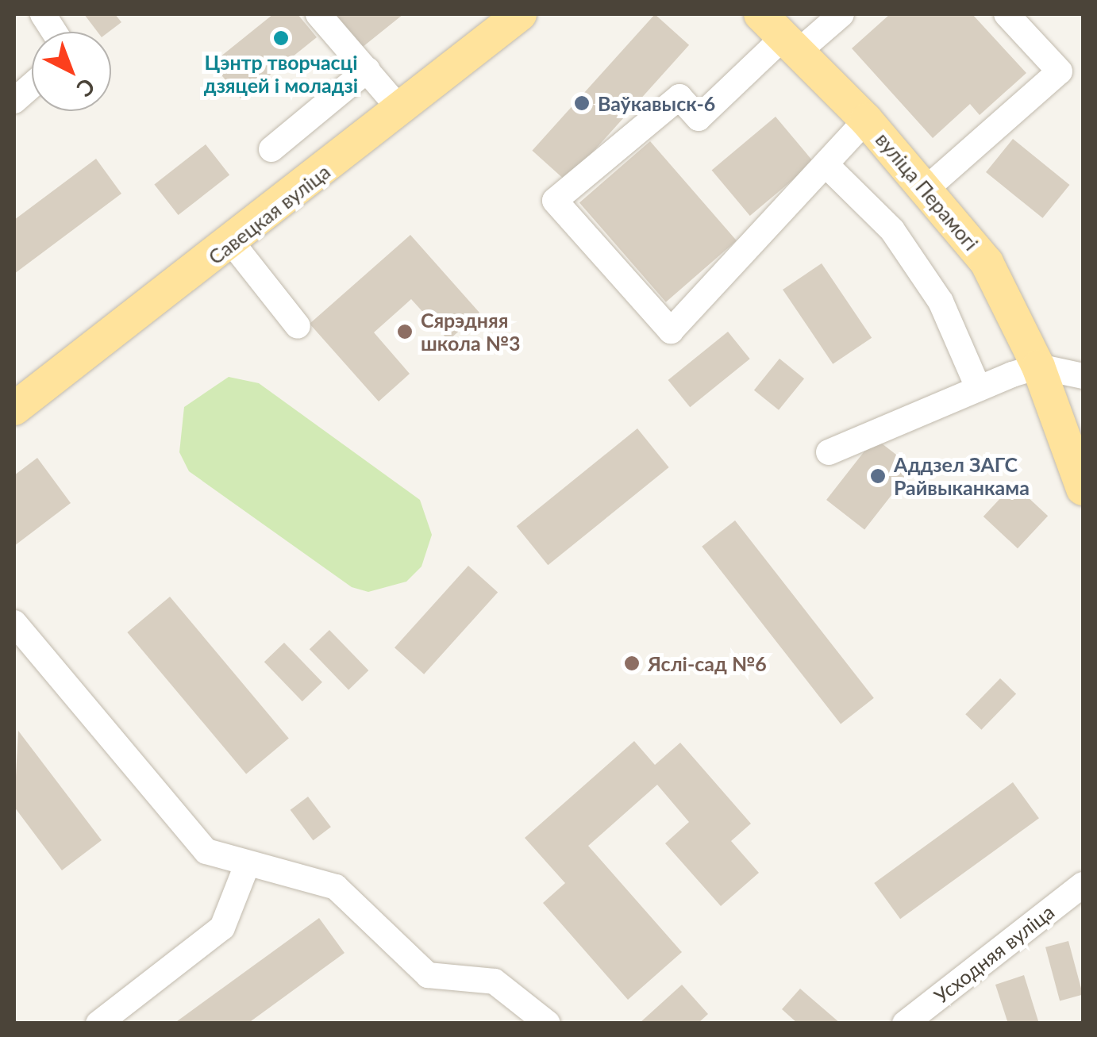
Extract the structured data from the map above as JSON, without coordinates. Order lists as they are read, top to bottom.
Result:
{
  "streets": {
    "main road": ["вуліца Перамогі", "Савецкая вуліца"],
    "street": ["Усходняя вуліца"]
  },
  "places": [
    "Цэнтр творчасці дзяцей і моладзі",
    "Ваўкавыск-6",
    "Сярэдняя школа №3",
    "Аддзел ЗАГС Райвыканкама",
    "Яслі-сад №6"
  ],
  "north": "bottom right"
}
